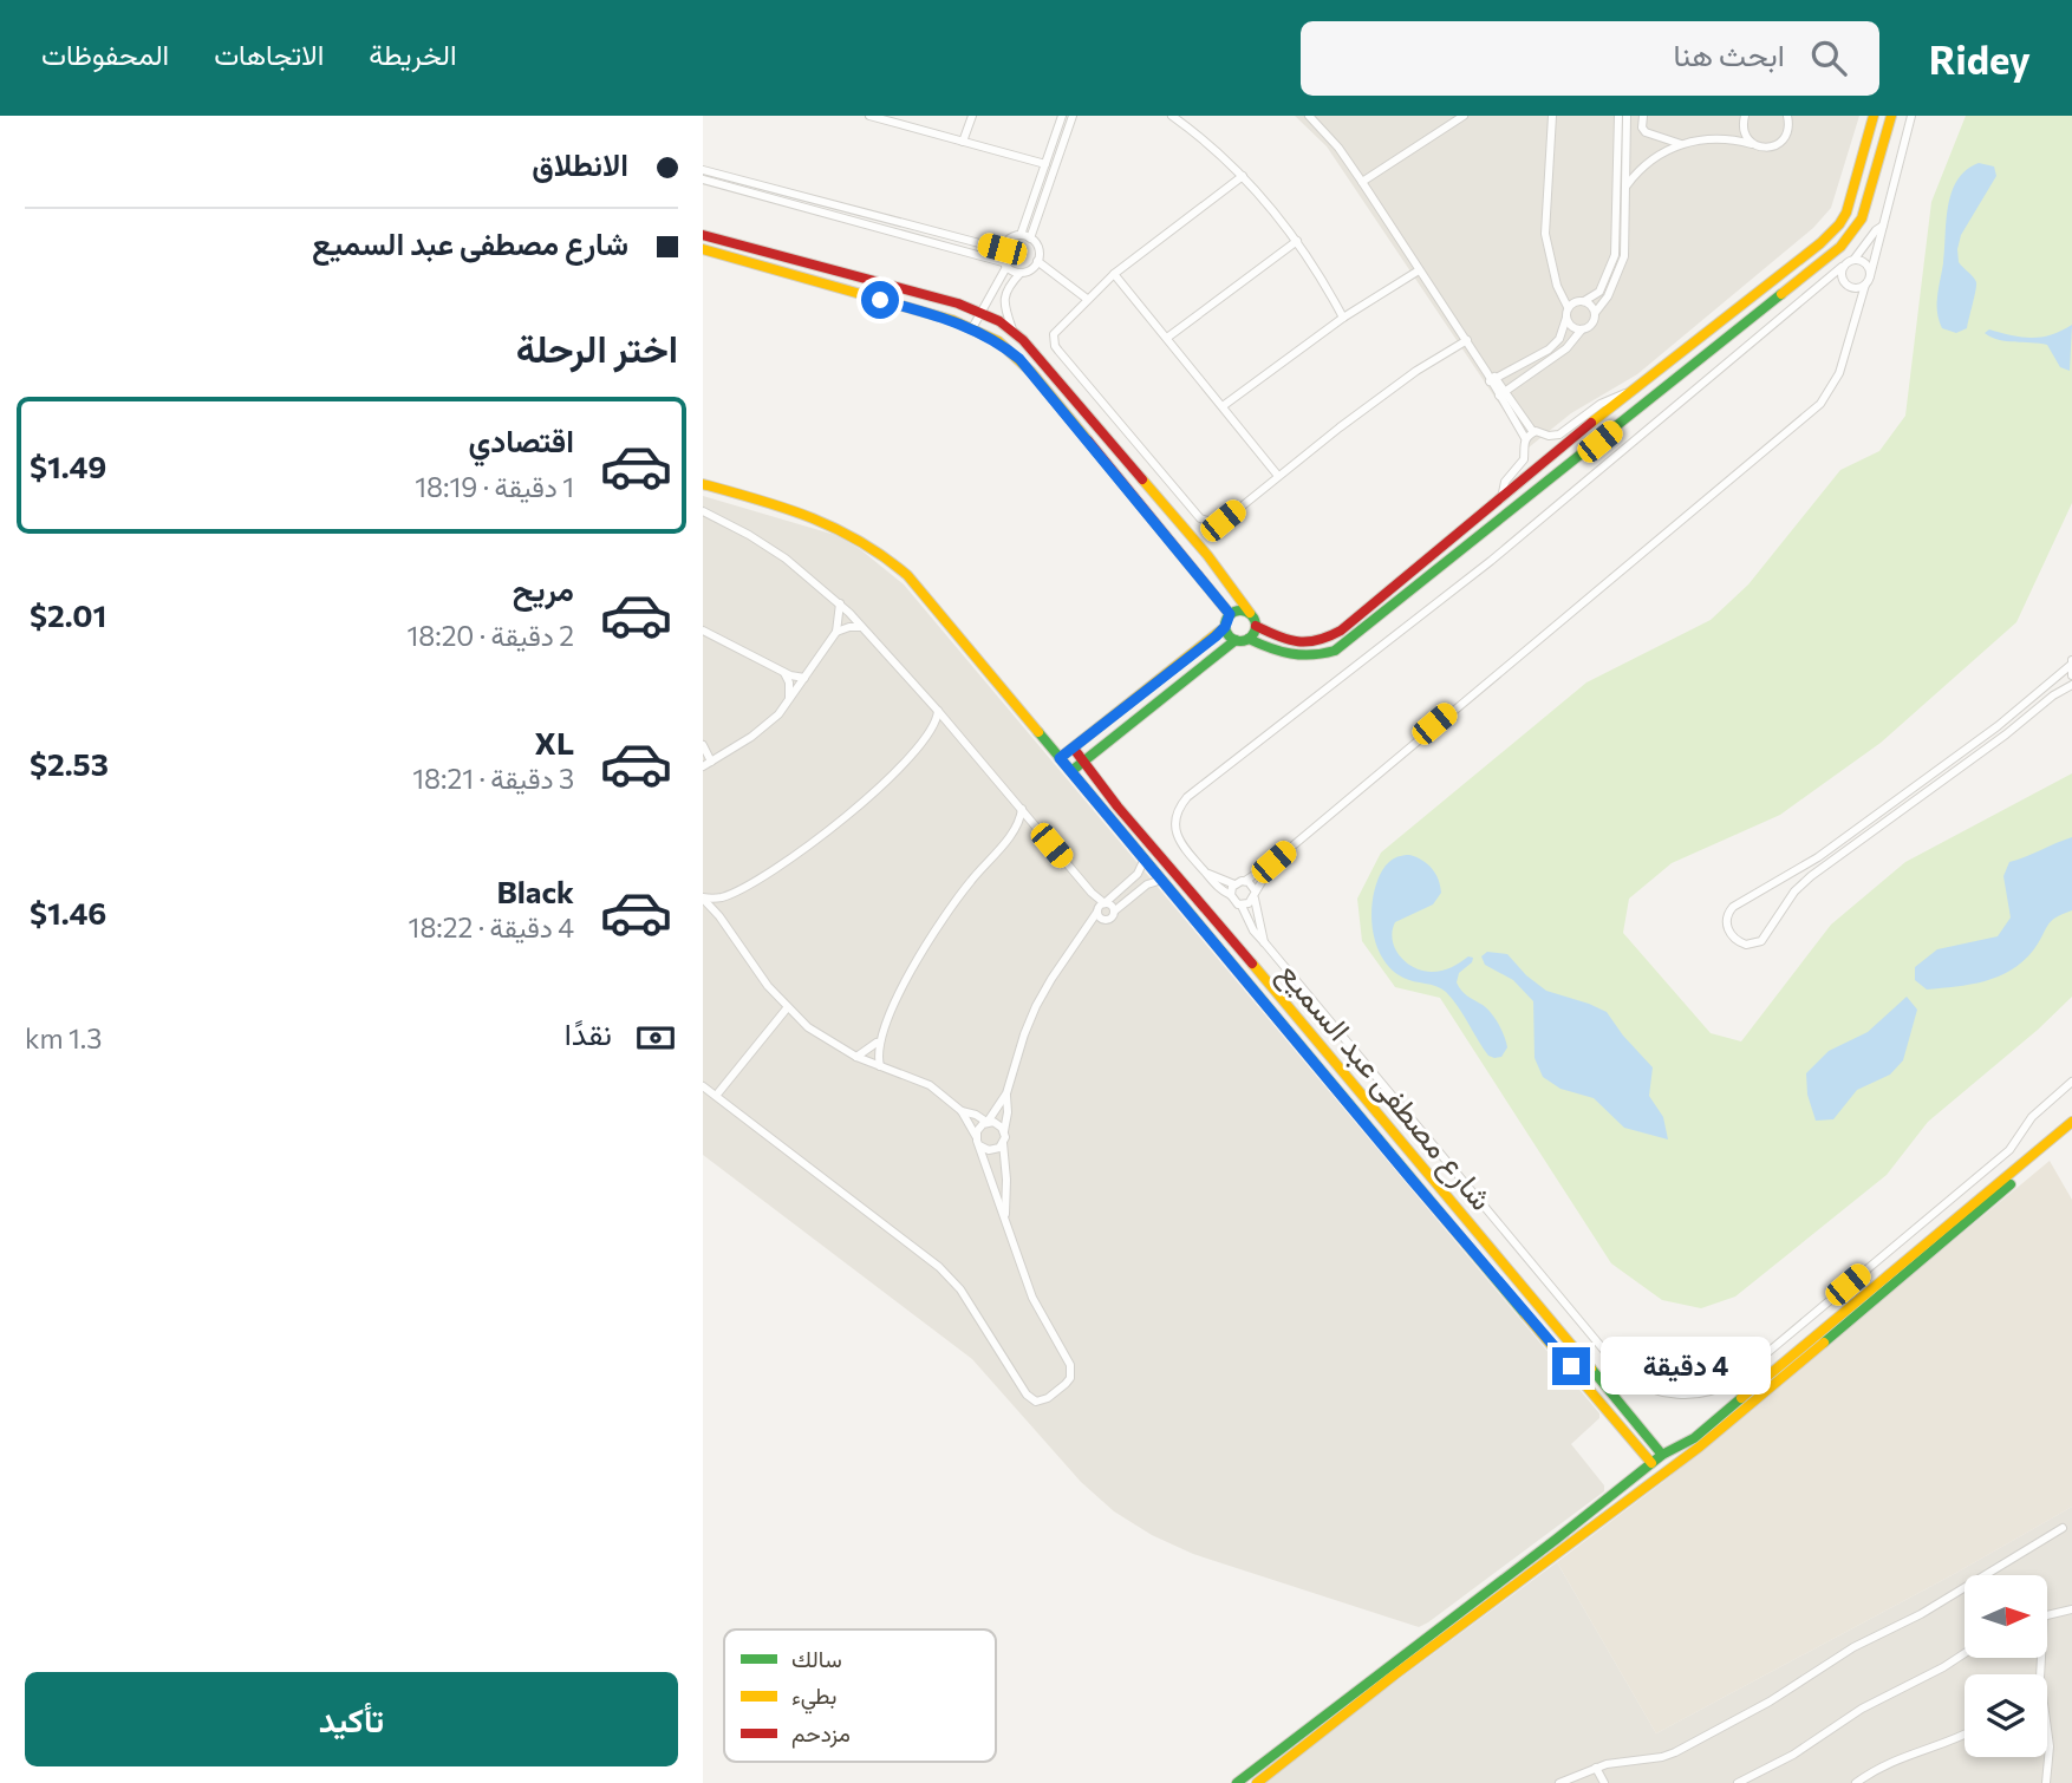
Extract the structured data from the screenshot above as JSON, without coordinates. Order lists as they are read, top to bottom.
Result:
{
  "streets": {
    "street": ["شارع مصطفى عبد السميع"]
  },
  "legend": ["سالك", "بطيء", "مزدحم"],
  "north": "right",
  "page": {
    "header": "Ridey",
    "search": "ابحث هنا",
    "nav": ["الخريطة", "الاتجاهات", "المحفوظات"],
    "banner": ["الانطلاق", "شارع مصطفى عبد السميع"],
    "heading": "اختر الرحلة",
    "list": [
      {
        "name": "اقتصادي",
        "note": "1 دقيقة · 18:19",
        "value": "$1.49"
      },
      {
        "name": "مريح",
        "note": "2 دقيقة · 18:20",
        "value": "$2.01"
      },
      {
        "name": "XL",
        "note": "3 دقيقة · 18:21",
        "value": "$2.53"
      },
      {
        "name": "Black",
        "note": "4 دقيقة · 18:22",
        "value": "$1.46"
      }
    ],
    "pay": ["نقدًا", "1.3 km"],
    "bubble": "4 دقيقة",
    "buttons": "تأكيد"
  }
}
